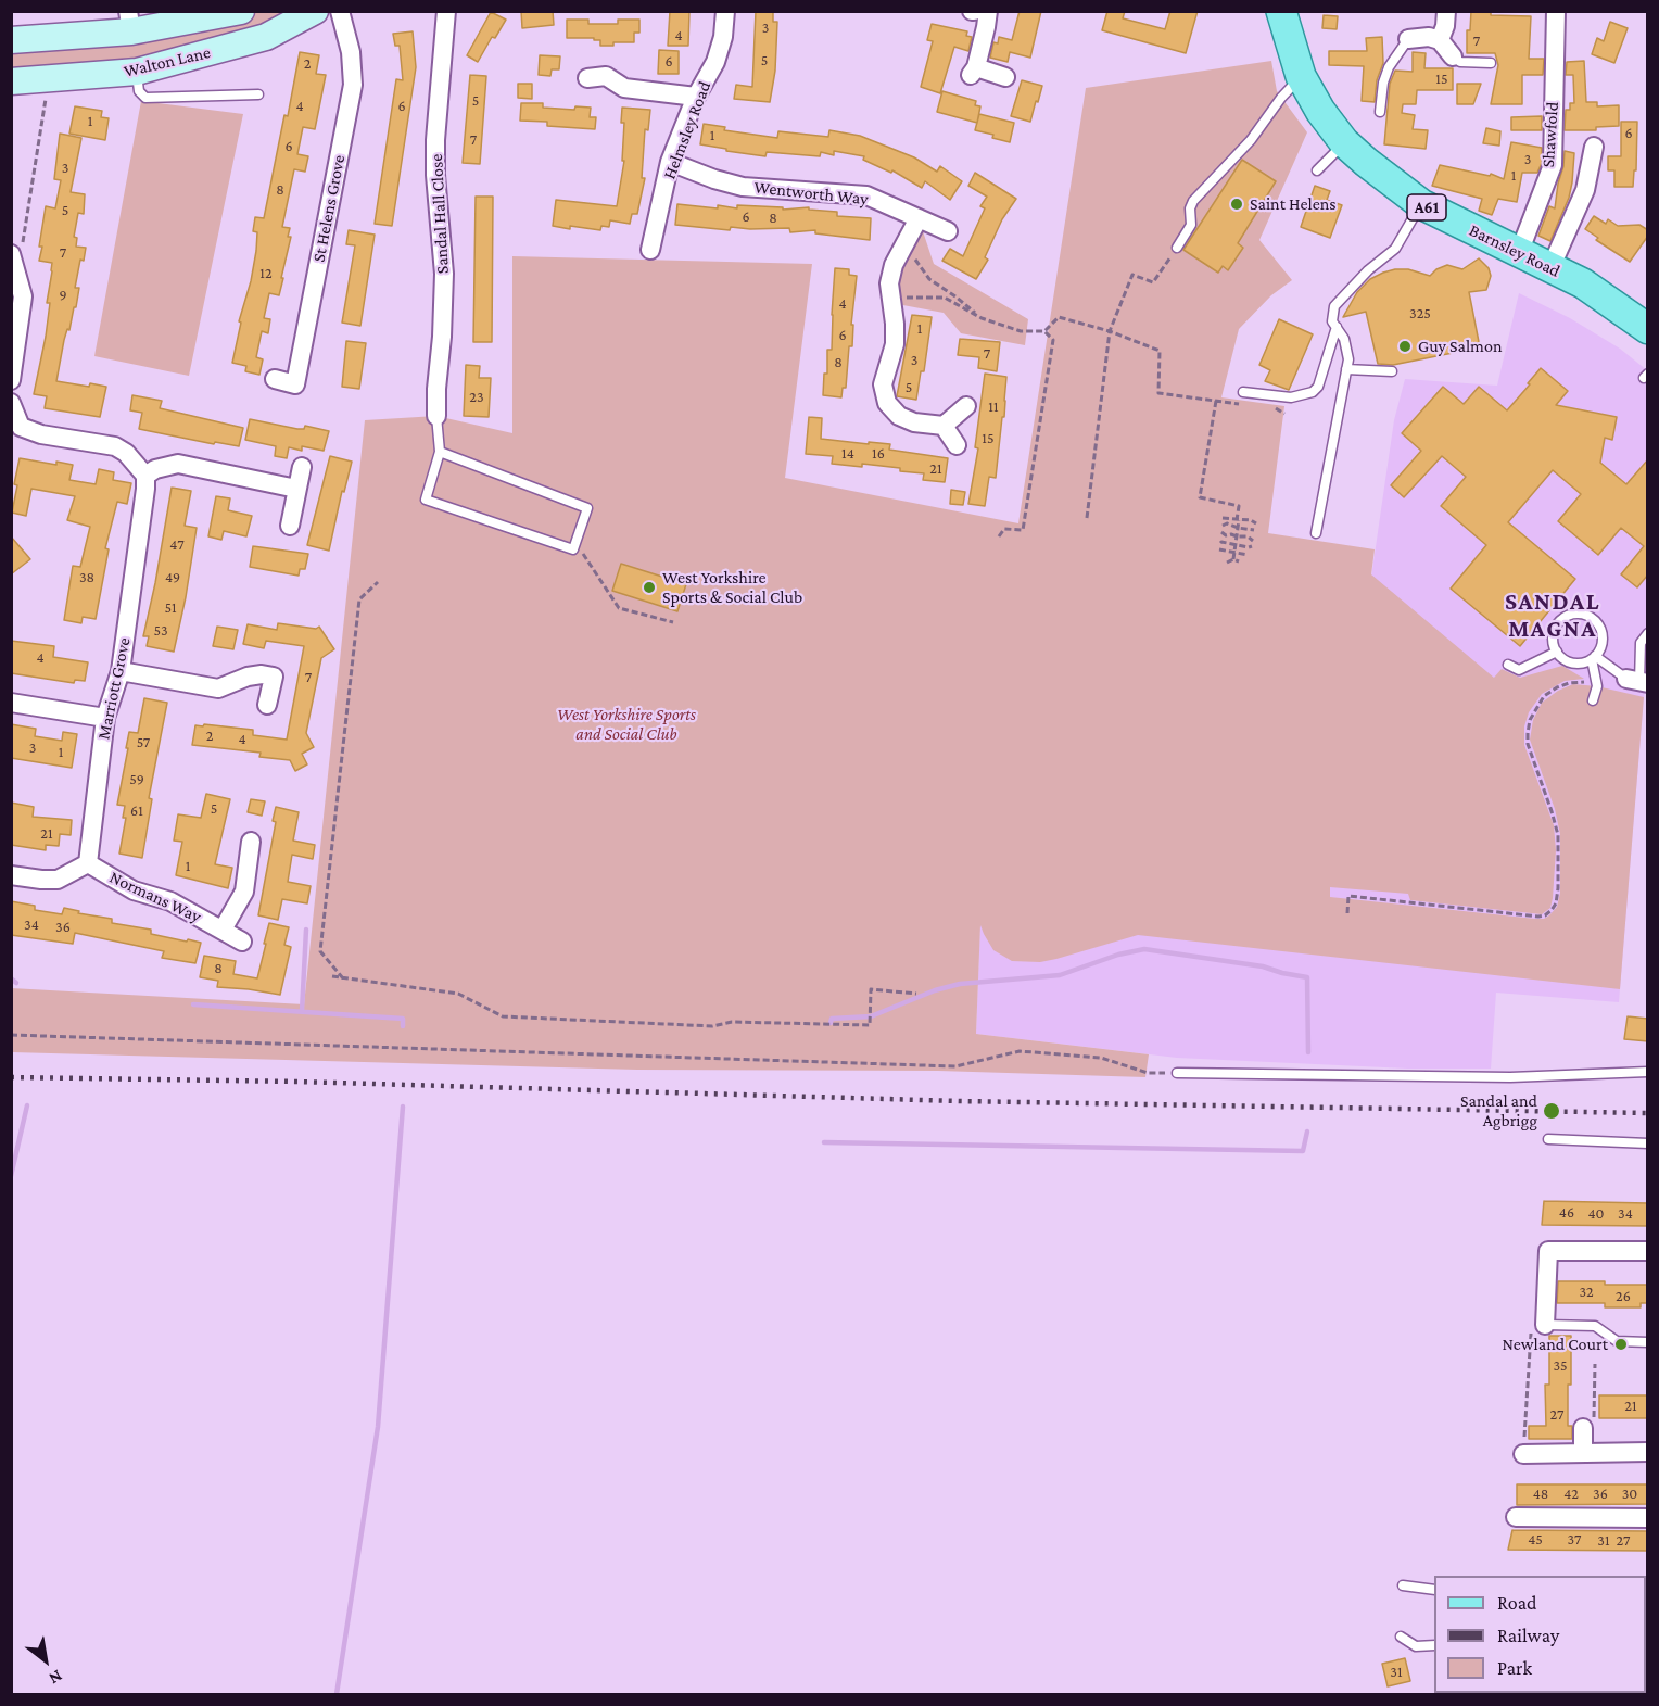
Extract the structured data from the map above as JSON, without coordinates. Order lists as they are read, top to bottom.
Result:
{
  "streets": {
    "main road": ["A61", "Barnsley Road"],
    "street": [
      "Walton Lane",
      "Helmsley Road",
      "Shawfold",
      "Wentworth Way",
      "St Helens Grove",
      "Sandal Hall Close",
      "Marriott Grove",
      "Normans Way"
    ]
  },
  "crossings": [
    ["Helmsley Road", "Wentworth Way"],
    ["Shawfold", "Barnsley Road"],
    ["Marriott Grove", "Normans Way"]
  ],
  "districts": ["SANDAL MAGNA"],
  "parks": ["West Yorkshire Sports and Social Club"],
  "places": [
    "Saint Helens",
    "Guy Salmon",
    "West Yorkshire Sports & Social Club",
    "Sandal and Agbrigg",
    "Newland Court"
  ],
  "house_numbers": [
    "3",
    "4",
    "7",
    "5",
    "6",
    "2",
    "15",
    "5",
    "4",
    "6",
    "1",
    "6",
    "1",
    "7",
    "6",
    "3",
    "3",
    "1",
    "8",
    "5",
    "6",
    "8",
    "7",
    "12",
    "9",
    "4",
    "325",
    "1",
    "6",
    "7",
    "3",
    "8",
    "5",
    "23",
    "11",
    "15",
    "14",
    "16",
    "21",
    "47",
    "38",
    "49",
    "51",
    "53",
    "4",
    "7",
    "2",
    "4",
    "57",
    "3",
    "1",
    "59",
    "5",
    "61",
    "21",
    "1",
    "34",
    "36",
    "8",
    "46",
    "40",
    "34",
    "32",
    "26",
    "35",
    "21",
    "27",
    "48",
    "42",
    "36",
    "30",
    "45",
    "37",
    "31",
    "27",
    "31"
  ],
  "legend": ["Road", "Railway", "Park"],
  "north": "bottom right"
}
